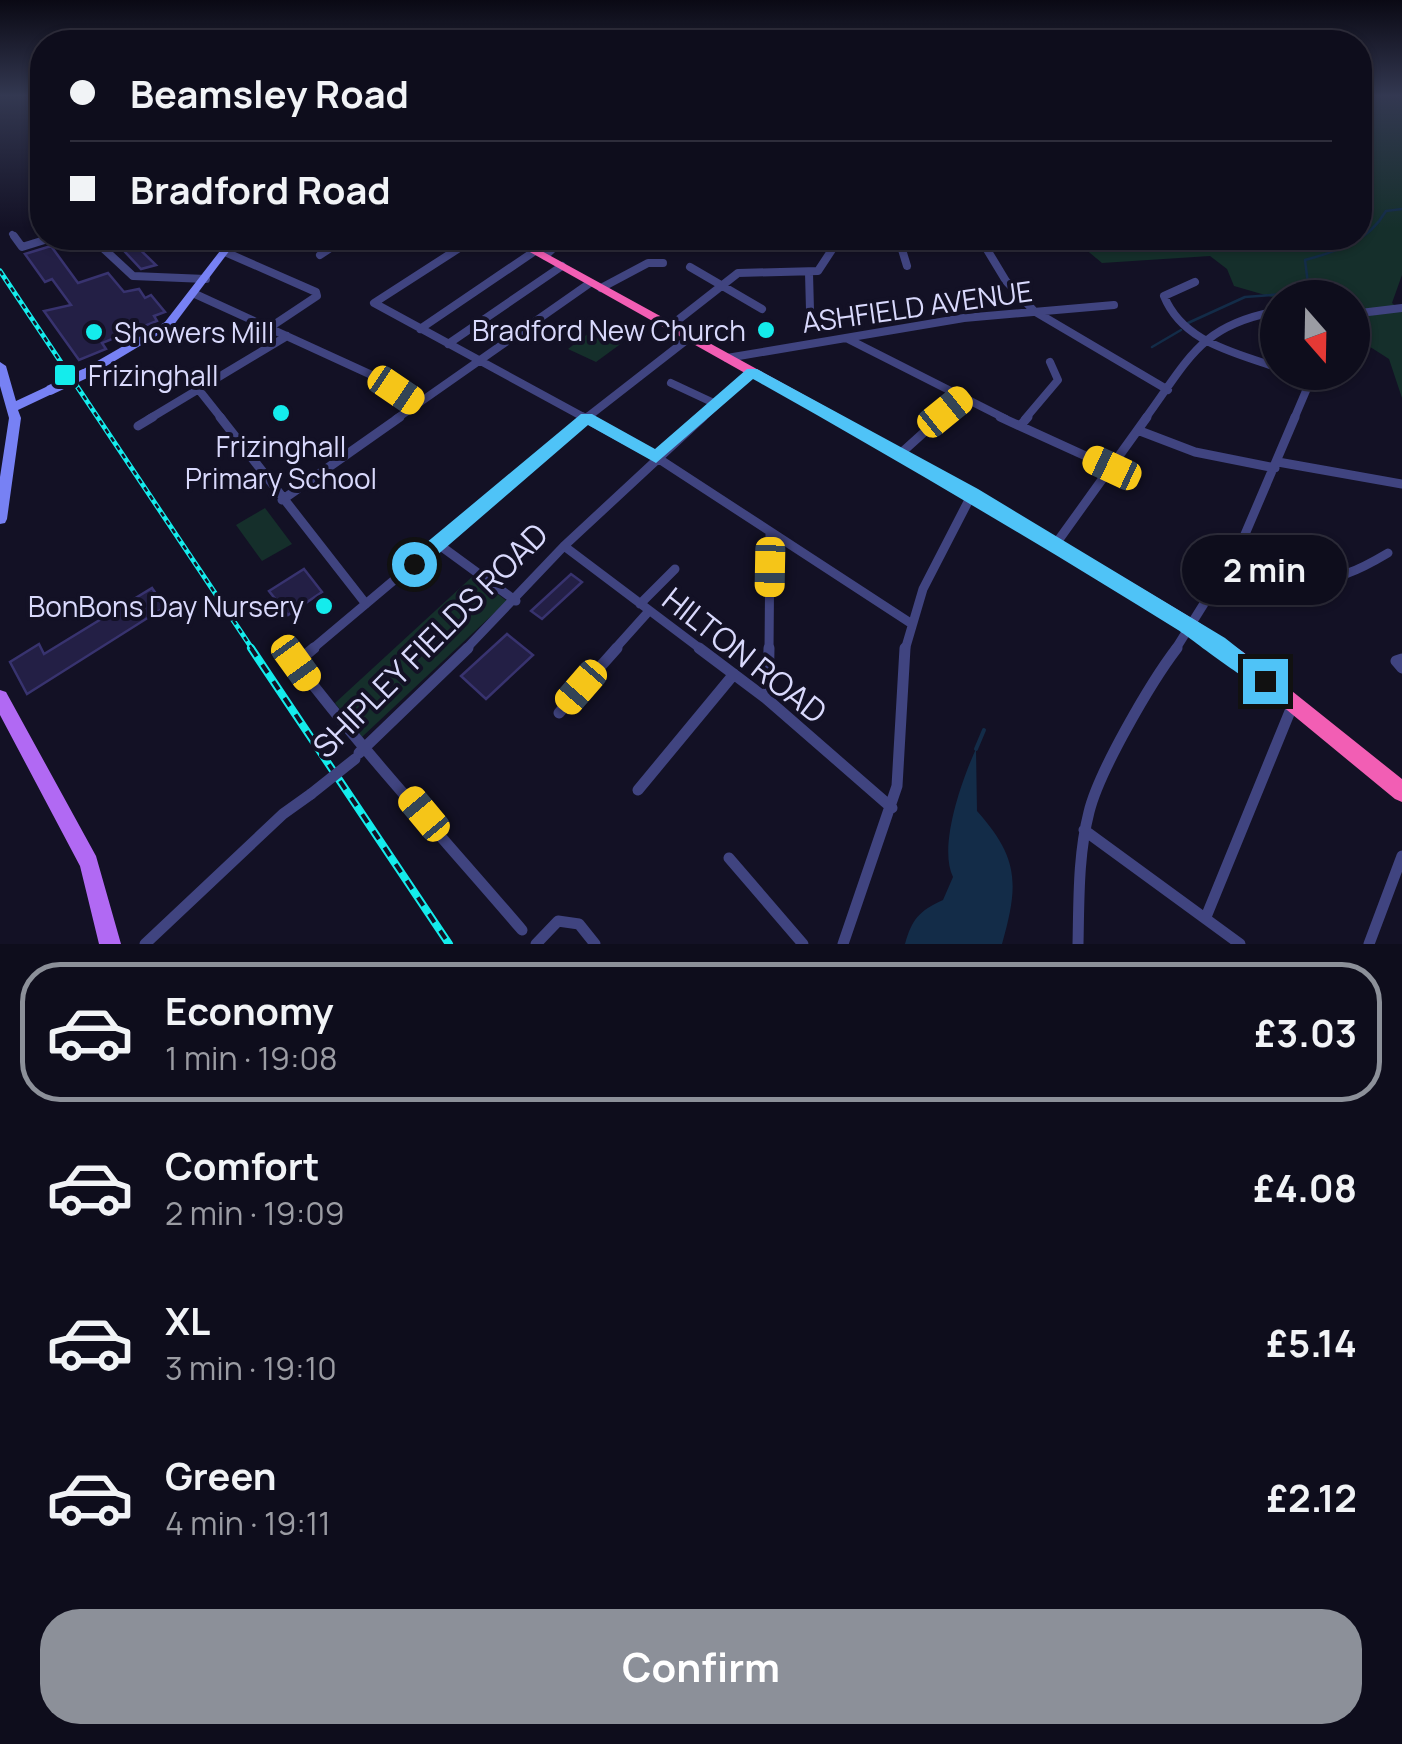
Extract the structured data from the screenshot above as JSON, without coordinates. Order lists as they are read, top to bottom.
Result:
{
  "streets": {
    "street": ["ASHFIELD AVENUE", "SHIPLEY FIELDS ROAD", "HILTON ROAD"]
  },
  "crossings": [
    ["SHIPLEY FIELDS ROAD", "HILTON ROAD"]
  ],
  "places": {
    "other": [
      "Bradford New Church",
      "Showers Mill",
      "Frizinghall Primary School",
      "BonBons Day Nursery"
    ],
    "transit": ["Frizinghall"]
  },
  "north": "bottom",
  "page": {
    "banner": ["Beamsley Road", "Bradford Road"],
    "bubble": "2 min",
    "list": [
      {
        "name": "Economy",
        "note": "1 min · 19:08",
        "value": "£3.03"
      },
      {
        "name": "Comfort",
        "note": "2 min · 19:09",
        "value": "£4.08"
      },
      {
        "name": "XL",
        "note": "3 min · 19:10",
        "value": "£5.14"
      },
      {
        "name": "Green",
        "note": "4 min · 19:11",
        "value": "£2.12"
      }
    ],
    "buttons": "Confirm"
  }
}
